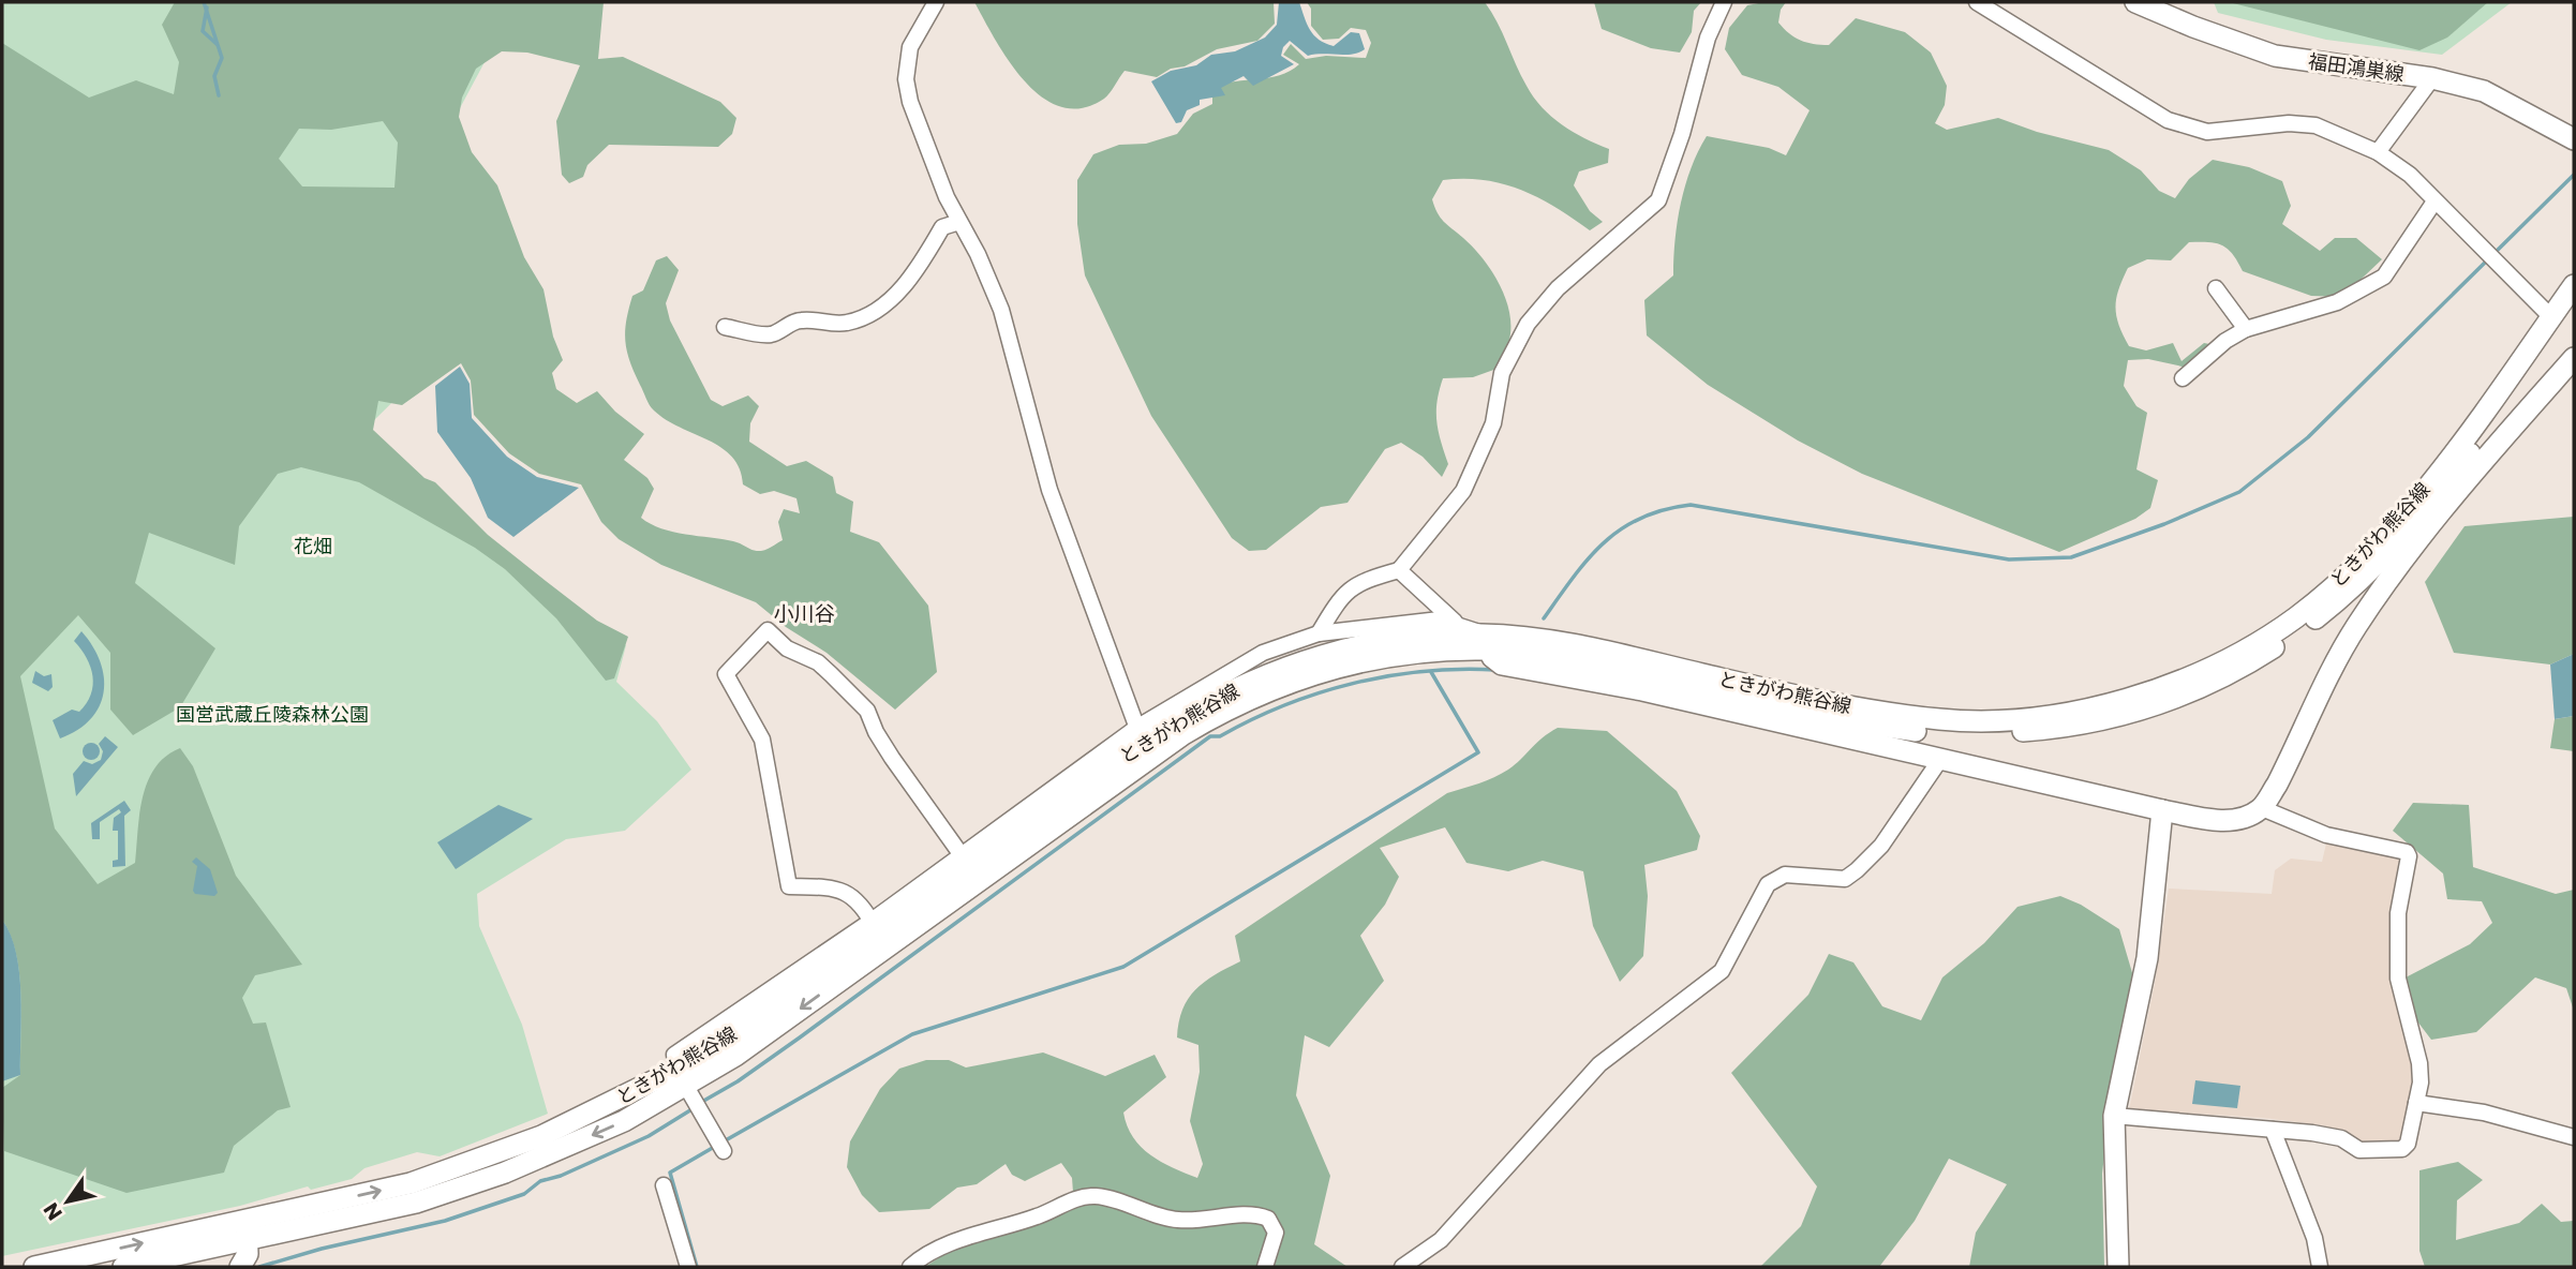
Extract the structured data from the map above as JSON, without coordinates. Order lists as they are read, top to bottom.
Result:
{
  "streets": {
    "main road": ["福田鴻巣線", "ときがわ熊谷線"]
  },
  "districts": ["小川谷"],
  "parks": ["花畑", "国営武蔵丘陵森林公園"],
  "north": "bottom left"
}
